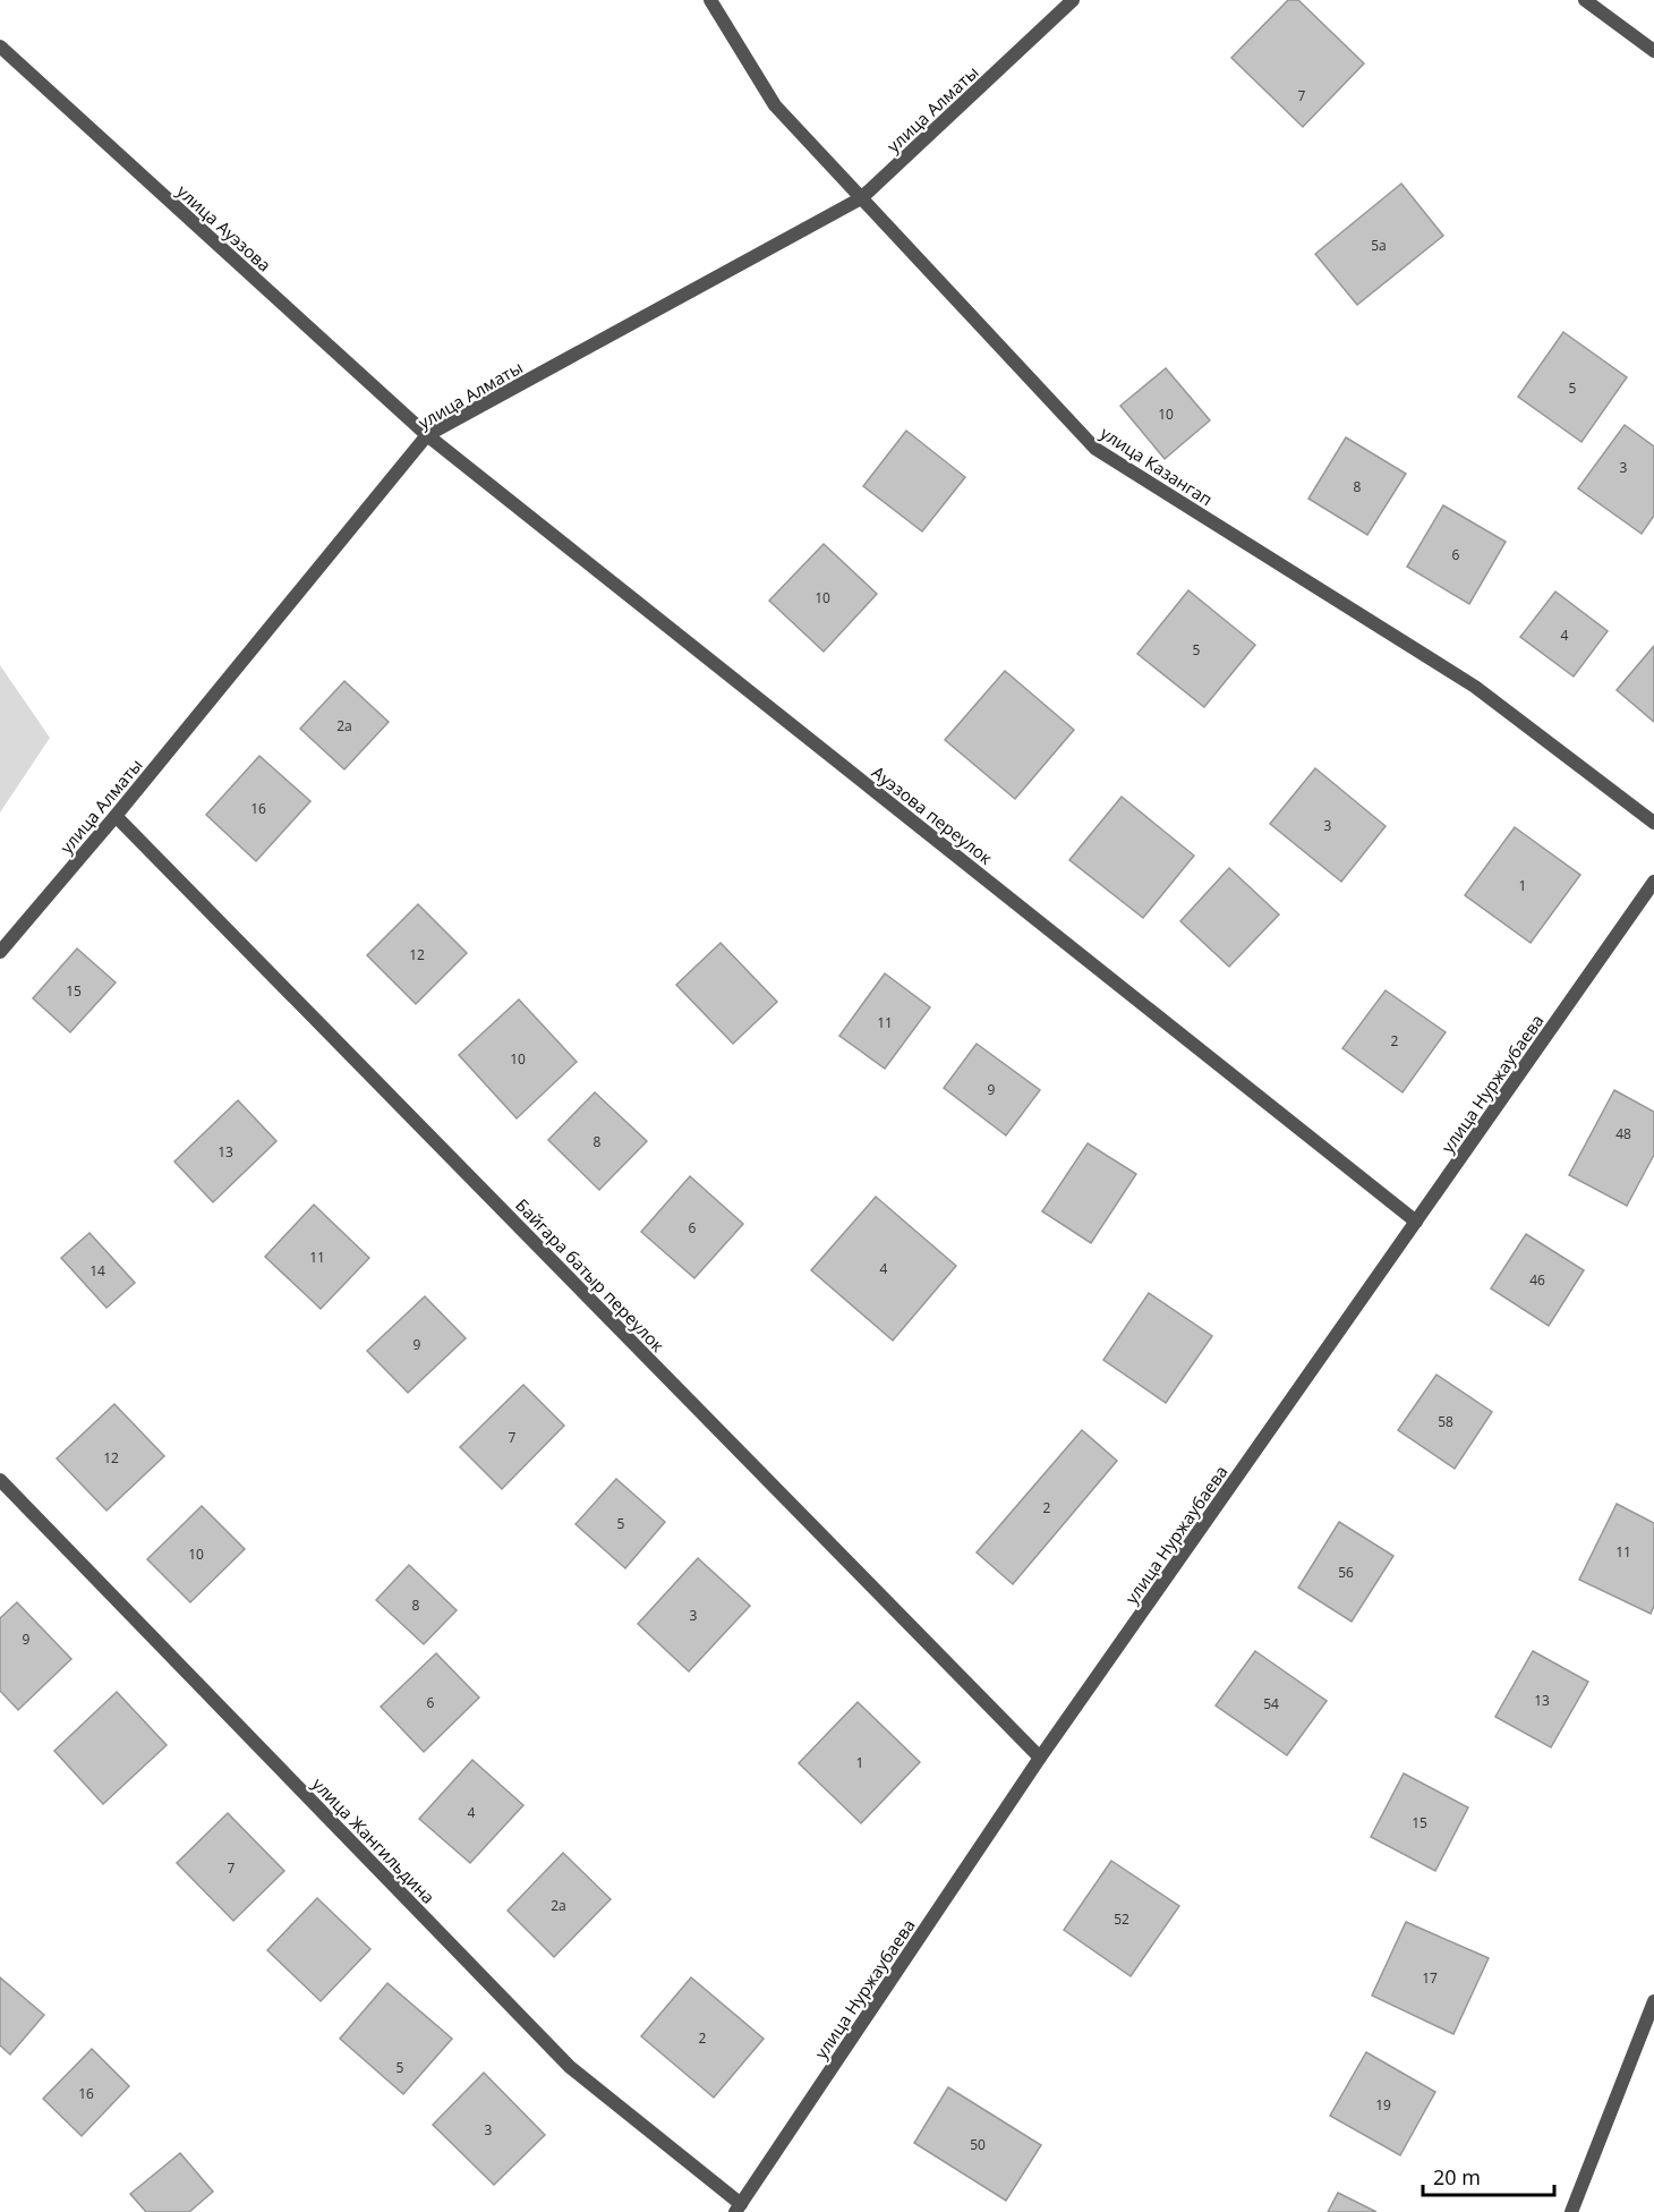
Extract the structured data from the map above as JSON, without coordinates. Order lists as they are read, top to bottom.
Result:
{
  "streets": {
    "street": [
      "улица Алматы",
      "улица Ауэзова",
      "улица Казангап",
      "Ауэзова переулок",
      "улица Нуржаубаева",
      "Байгара батыр переулок",
      "улица Жангильдина"
    ]
  },
  "crossings": [
    ["улица Алматы", "улица Ауэзова"],
    ["улица Алматы", "улица Казангап"],
    ["улица Алматы", "Ауэзова переулок"],
    ["улица Алматы", "Байгара батыр переулок"],
    ["улица Ауэзова", "Ауэзова переулок"],
    ["Ауэзова переулок", "улица Нуржаубаева"],
    ["улица Нуржаубаева", "Байгара батыр переулок"],
    ["улица Нуржаубаева", "улица Жангильдина"]
  ],
  "house_numbers": [
    "7",
    "5а",
    "5",
    "10",
    "3",
    "8",
    "6",
    "10",
    "4",
    "5",
    "2а",
    "16",
    "3",
    "1",
    "12",
    "15",
    "11",
    "2",
    "10",
    "9",
    "48",
    "8",
    "13",
    "6",
    "11",
    "4",
    "14",
    "46",
    "9",
    "58",
    "7",
    "12",
    "2",
    "5",
    "11",
    "10",
    "56",
    "8",
    "3",
    "9",
    "13",
    "6",
    "54",
    "1",
    "4",
    "15",
    "7",
    "2а",
    "52",
    "17",
    "2",
    "5",
    "16",
    "19",
    "3",
    "50"
  ],
  "scale_bar": "20 m"
}
